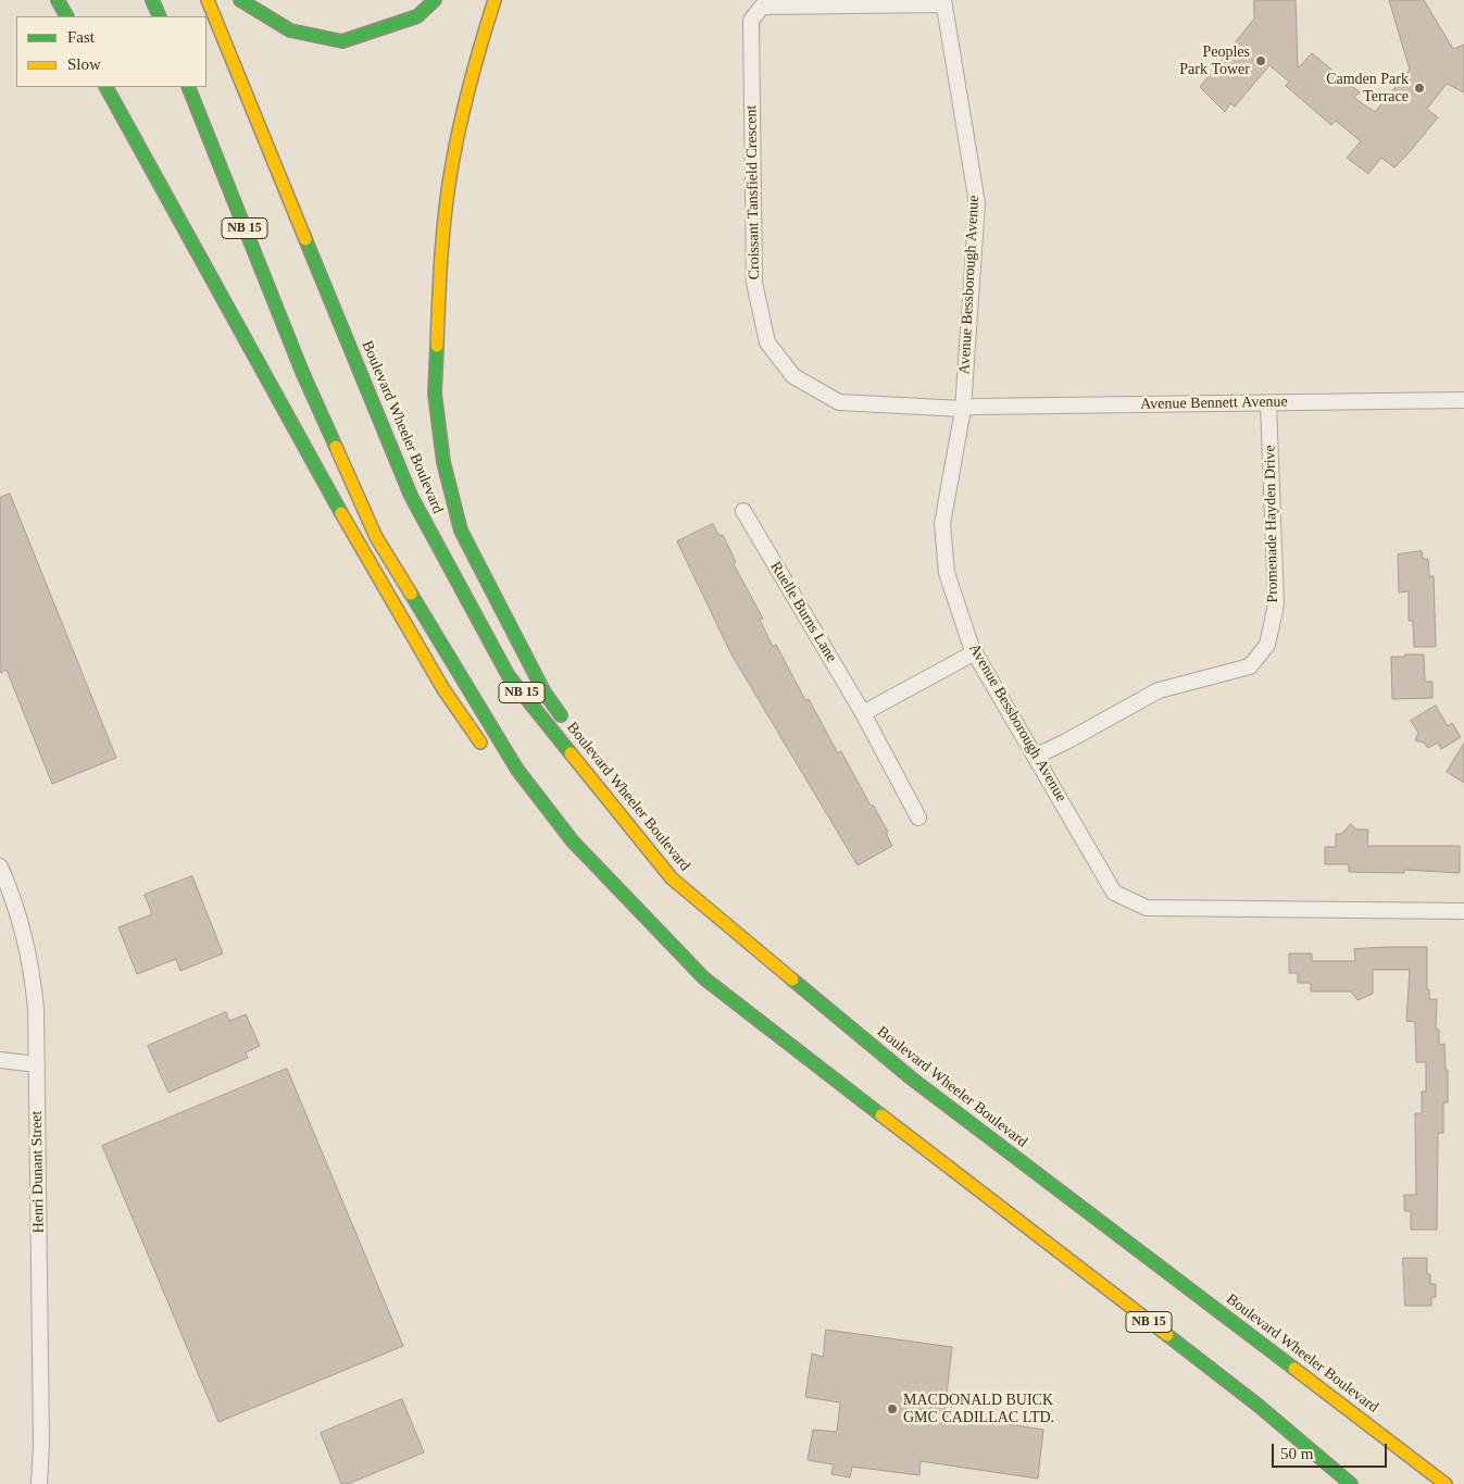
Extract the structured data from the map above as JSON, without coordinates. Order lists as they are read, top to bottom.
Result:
{
  "streets": {
    "highway": ["NB 15", "Boulevard Wheeler Boulevard"],
    "street": [
      "Croissant Tansfield Crescent",
      "Avenue Bessborough Avenue",
      "Avenue Bennett Avenue",
      "Promenade Hayden Drive",
      "Ruelle Burns Lane",
      "Henri Dunant Street"
    ]
  },
  "crossings": [
    ["Croissant Tansfield Crescent", "Avenue Bessborough Avenue"],
    ["Croissant Tansfield Crescent", "Avenue Bennett Avenue"],
    ["Avenue Bessborough Avenue", "Avenue Bennett Avenue"],
    ["Avenue Bessborough Avenue", "Promenade Hayden Drive"],
    ["Avenue Bennett Avenue", "Promenade Hayden Drive"]
  ],
  "places": ["Peoples Park Tower", "Camden Park Terrace", "MACDONALD BUICK GMC CADILLAC LTD."],
  "legend": ["Fast", "Slow"],
  "scale_bar": "50 m"
}
